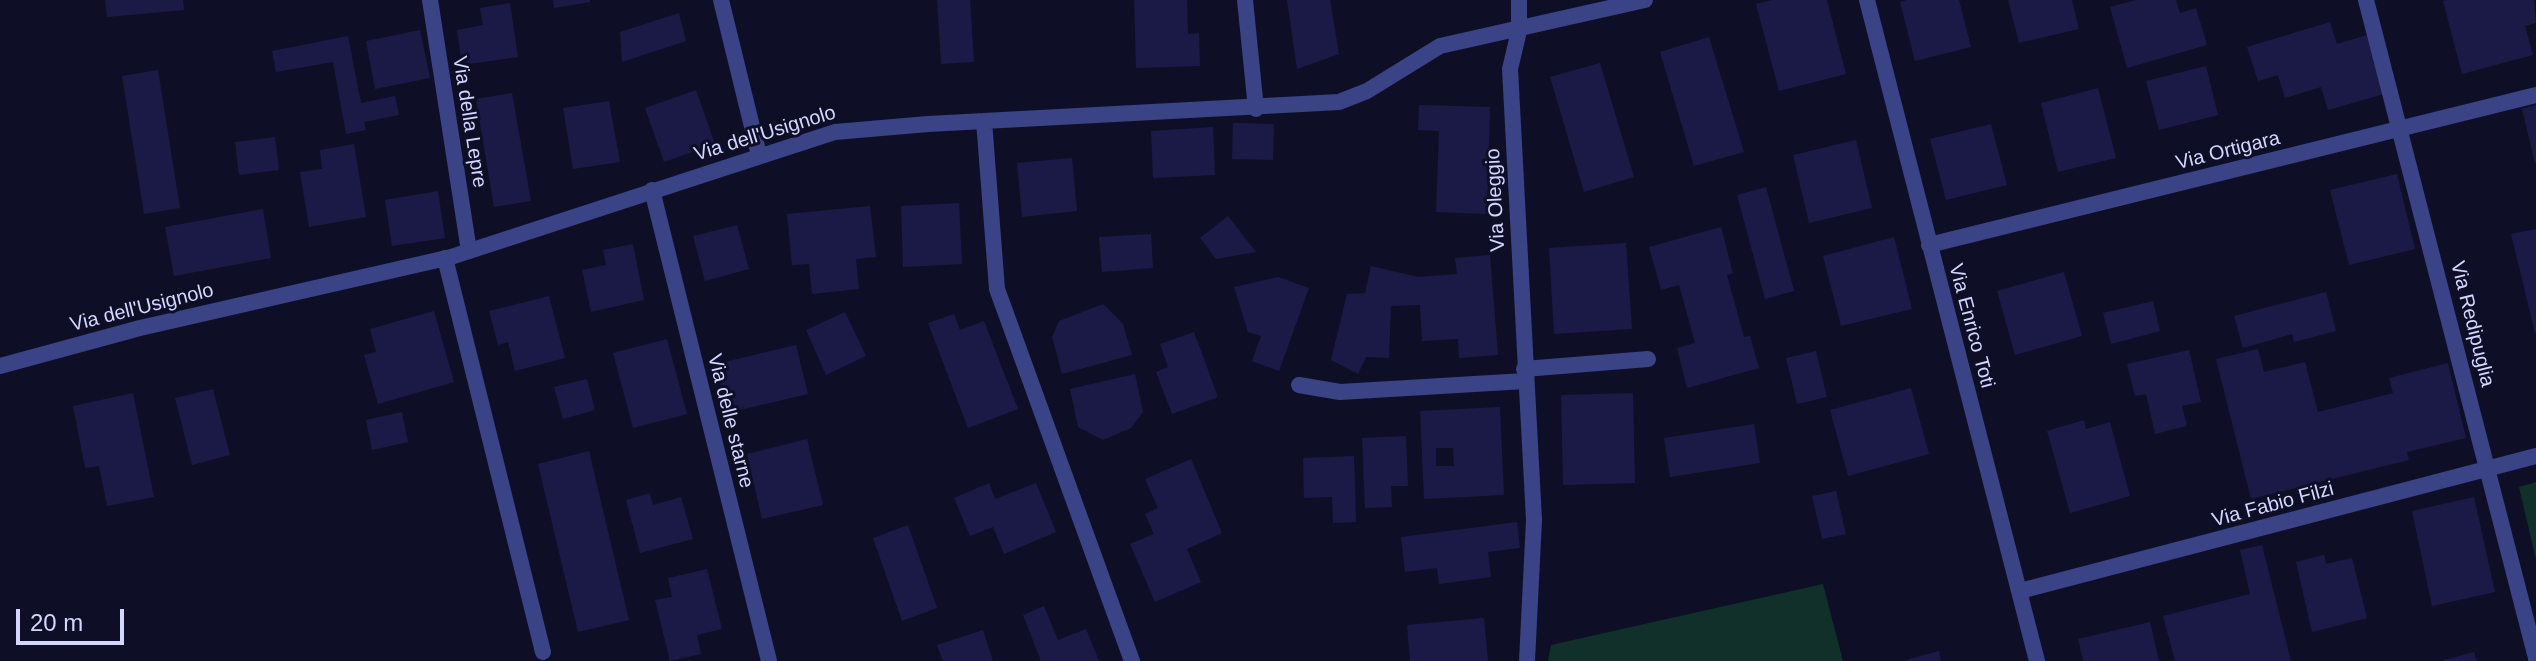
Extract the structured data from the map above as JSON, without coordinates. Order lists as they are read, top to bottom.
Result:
{
  "streets": {
    "street": [
      "Via della Lepre",
      "Via dell'Usignolo",
      "Via Ortigara",
      "Via Oleggio",
      "Via Redipuglia",
      "Via Enrico Toti",
      "Via delle starne",
      "Via Fabio Filzi"
    ]
  },
  "crossings": [
    ["Via della Lepre", "Via dell'Usignolo"],
    ["Via dell'Usignolo", "Via Oleggio"],
    ["Via dell'Usignolo", "Via delle starne"],
    ["Via Ortigara", "Via Redipuglia"],
    ["Via Ortigara", "Via Enrico Toti"],
    ["Via Redipuglia", "Via Fabio Filzi"],
    ["Via Enrico Toti", "Via Fabio Filzi"]
  ],
  "scale_bar": "20 m"
}
